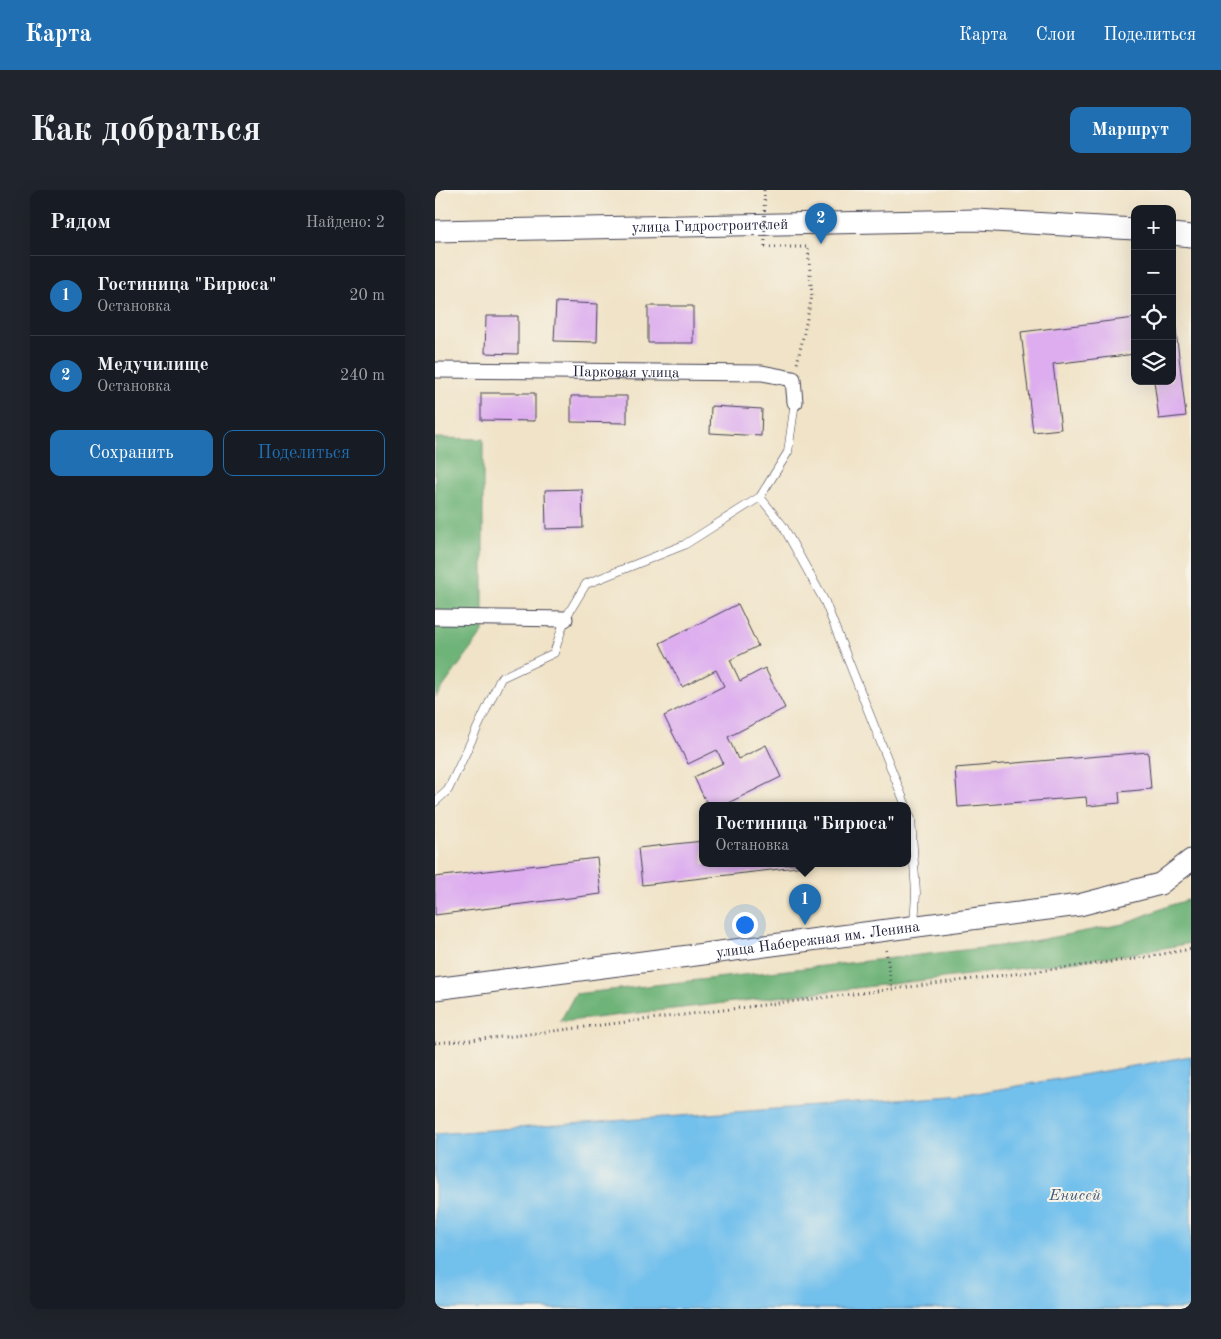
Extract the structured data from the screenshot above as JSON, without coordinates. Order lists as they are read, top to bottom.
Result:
{
  "streets": {
    "street": ["улица Гидростроителей", "Парковая улица", "улица Набережная им. Ленина"]
  },
  "water": ["Енисей"],
  "page": {
    "header": "Карта",
    "nav": ["Карта", "Слои", "Поделиться"],
    "buttons": [
      "Маршрут",
      ["Сохранить", "Поделиться"]
    ],
    "title": "Как добраться",
    "heading": ["Рядом", "Найдено: 2"],
    "pins": ["2", "1"],
    "map_buttons": ["+", "−"],
    "list": [
      {
        "mark": "1",
        "name": "Гостиница \"Бирюса\"",
        "note": "Остановка",
        "value": "20 m"
      },
      {
        "mark": "2",
        "name": "Медучилище",
        "note": "Остановка",
        "value": "240 m"
      }
    ],
    "popup": ["Гостиница \"Бирюса\"", "Остановка"]
  }
}
